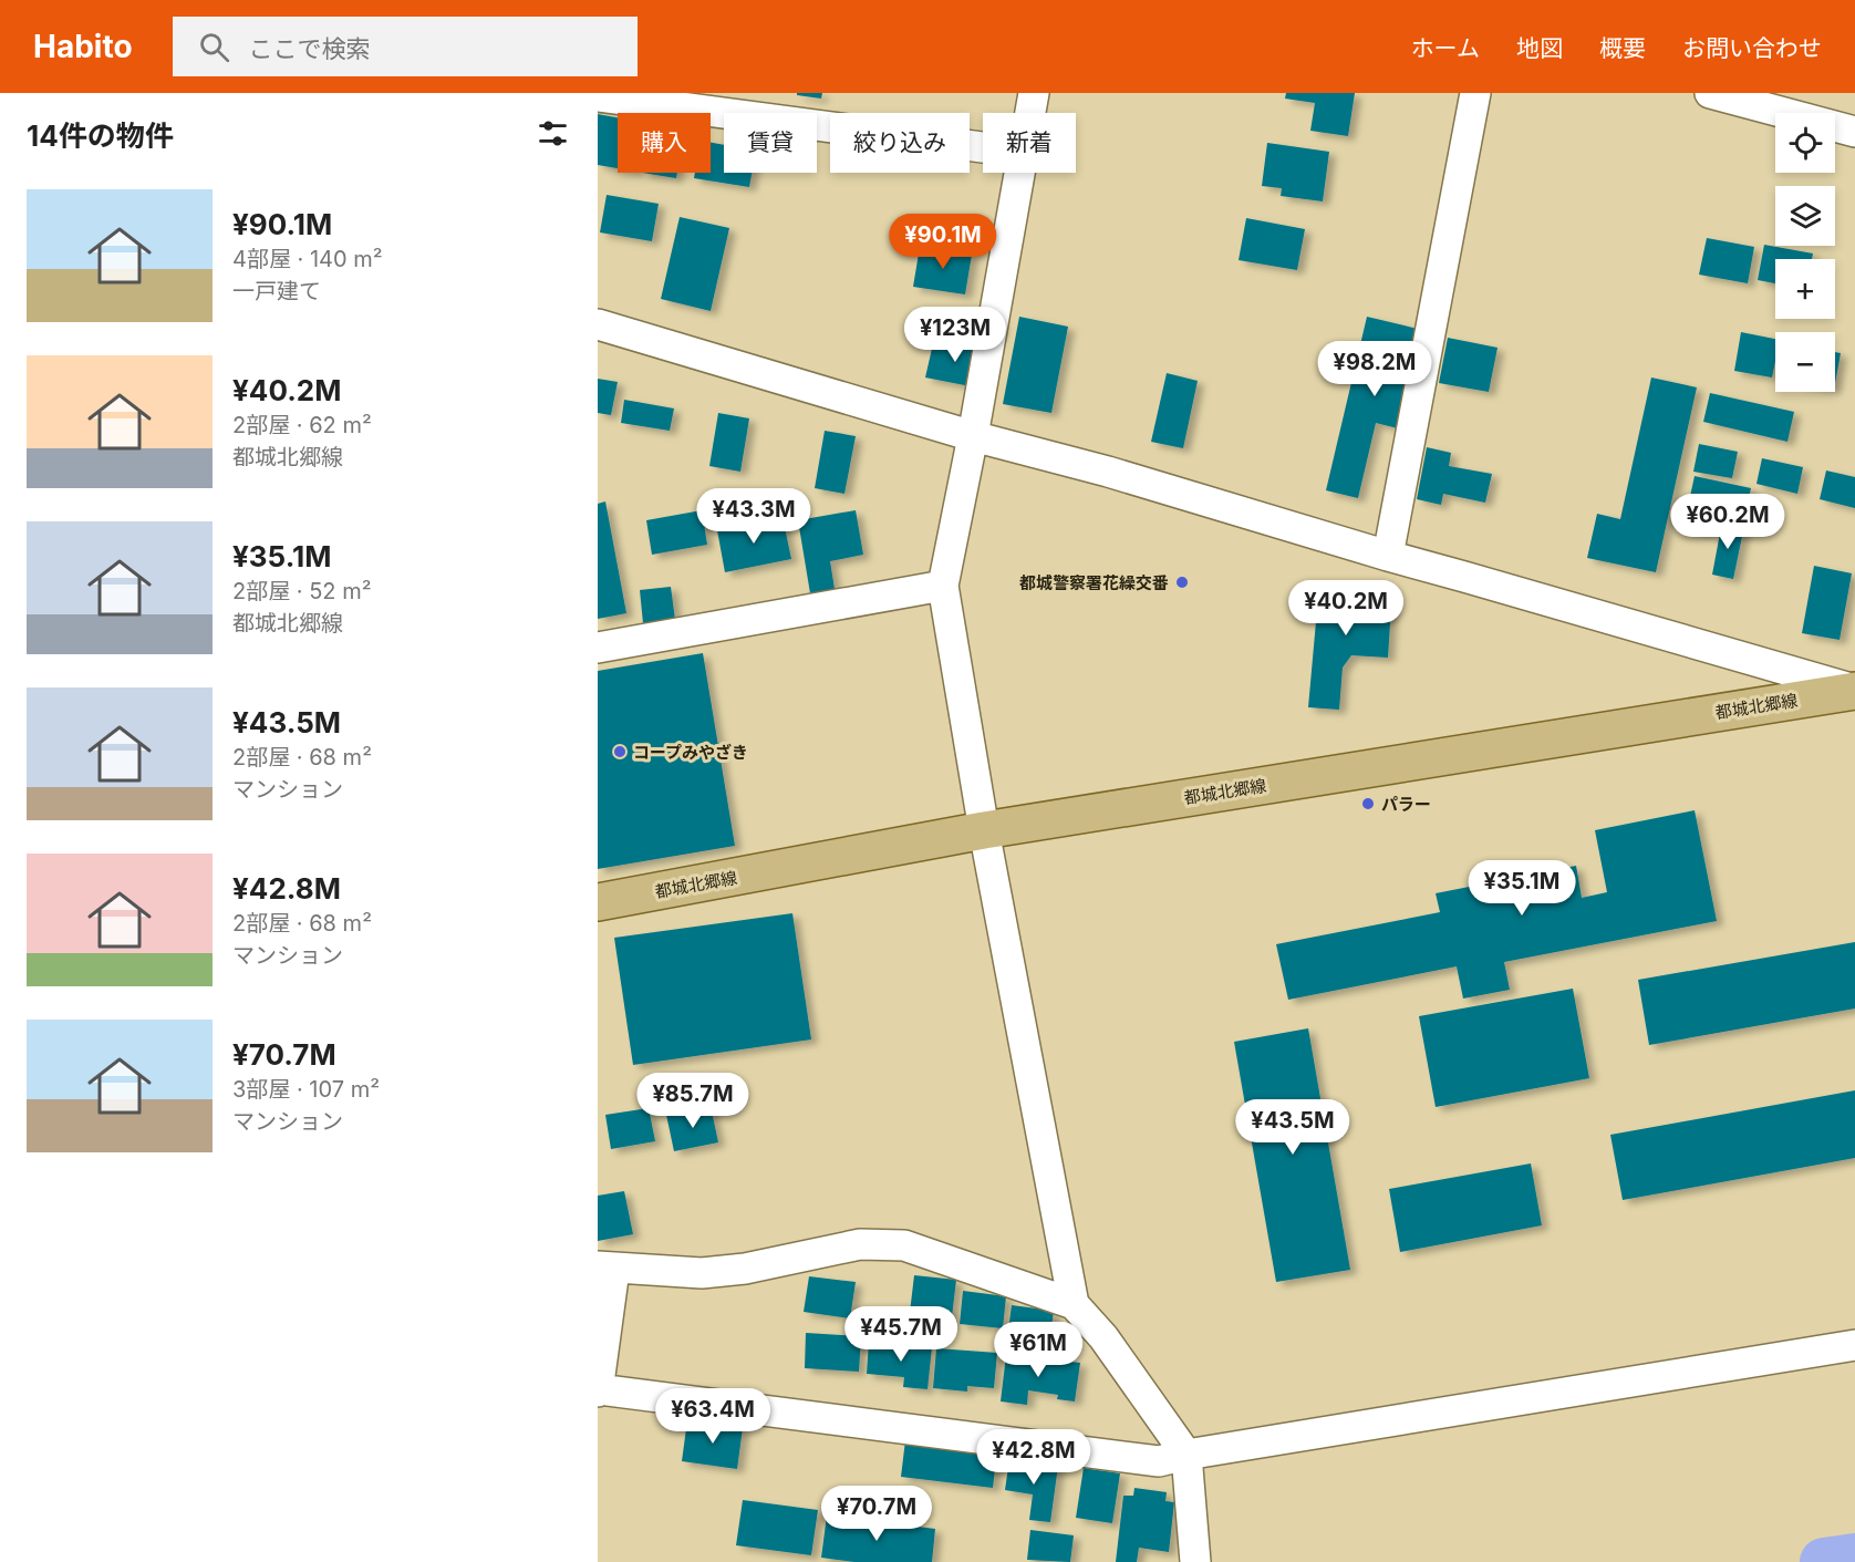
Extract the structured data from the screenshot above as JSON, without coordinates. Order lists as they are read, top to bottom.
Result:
{
  "streets": {
    "main road": ["都城北郷線"]
  },
  "places": ["都城警察署花繰交番", "コープみやざき", "パラー"],
  "page": {
    "header": "Habito",
    "search": "ここで検索",
    "nav": [
      "ホーム",
      "地図",
      "概要",
      "お問い合わせ"
    ],
    "heading": "14件の物件",
    "map_buttons": ["+", "−"],
    "chip": [
      "購入",
      "賃貸",
      "絞り込み",
      "新着"
    ],
    "list": [
      {
        "name": "¥90.1M",
        "note": "4部屋 · 140 m² · 一戸建て"
      },
      {
        "name": "¥40.2M",
        "note": "2部屋 · 62 m² · 都城北郷線"
      },
      {
        "name": "¥35.1M",
        "note": "2部屋 · 52 m² · 都城北郷線"
      },
      {
        "name": "¥43.5M",
        "note": "2部屋 · 68 m² · マンション"
      },
      {
        "name": "¥42.8M",
        "note": "2部屋 · 68 m² · マンション"
      },
      {
        "name": "¥70.7M",
        "note": "3部屋 · 107 m² · マンション"
      }
    ],
    "price": [
      "¥90.1M",
      "¥123M",
      "¥98.2M",
      "¥43.3M",
      "¥60.2M",
      "¥40.2M",
      "¥35.1M",
      "¥85.7M",
      "¥43.5M",
      "¥45.7M",
      "¥61M",
      "¥63.4M",
      "¥42.8M",
      "¥70.7M"
    ]
  }
}
